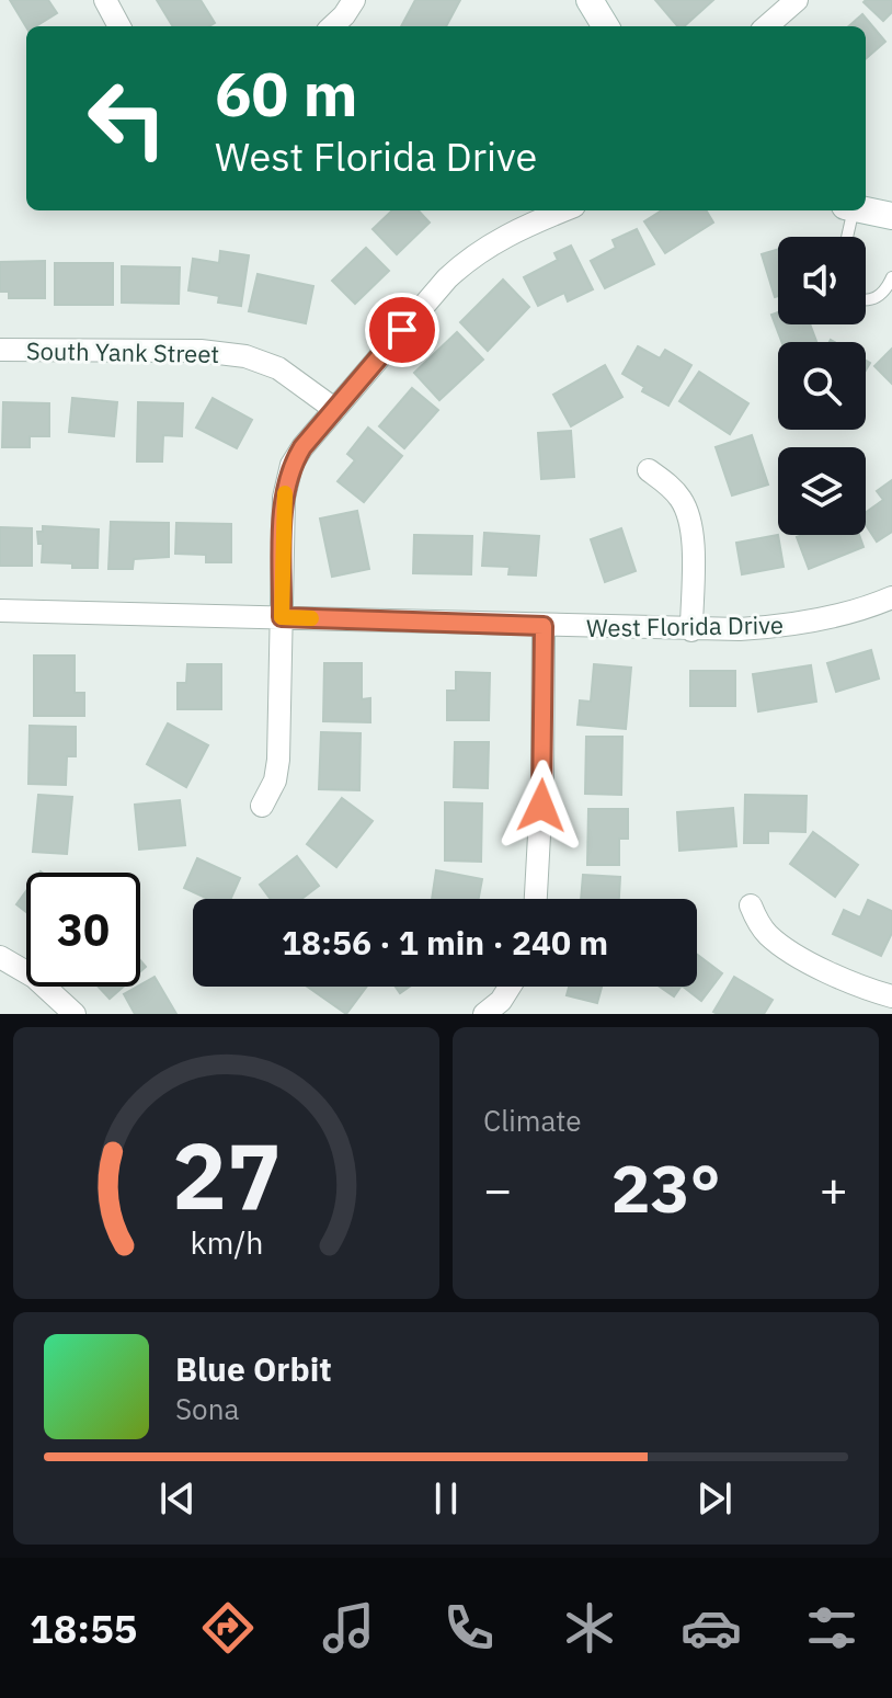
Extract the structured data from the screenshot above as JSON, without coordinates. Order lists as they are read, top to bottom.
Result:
{
  "streets": {
    "street": ["South Yank Street", "West Florida Drive"]
  },
  "page": {
    "turn": ["60 m", "West Florida Drive"],
    "limit": "30",
    "trip": "18:56 · 1 min · 240 m",
    "tile": "Climate",
    "heat": ["−", "23°", "+"],
    "song": ["Blue Orbit", "Sona"],
    "tabs": "18:55",
    "gauge": ["27", "km/h"]
  }
}
